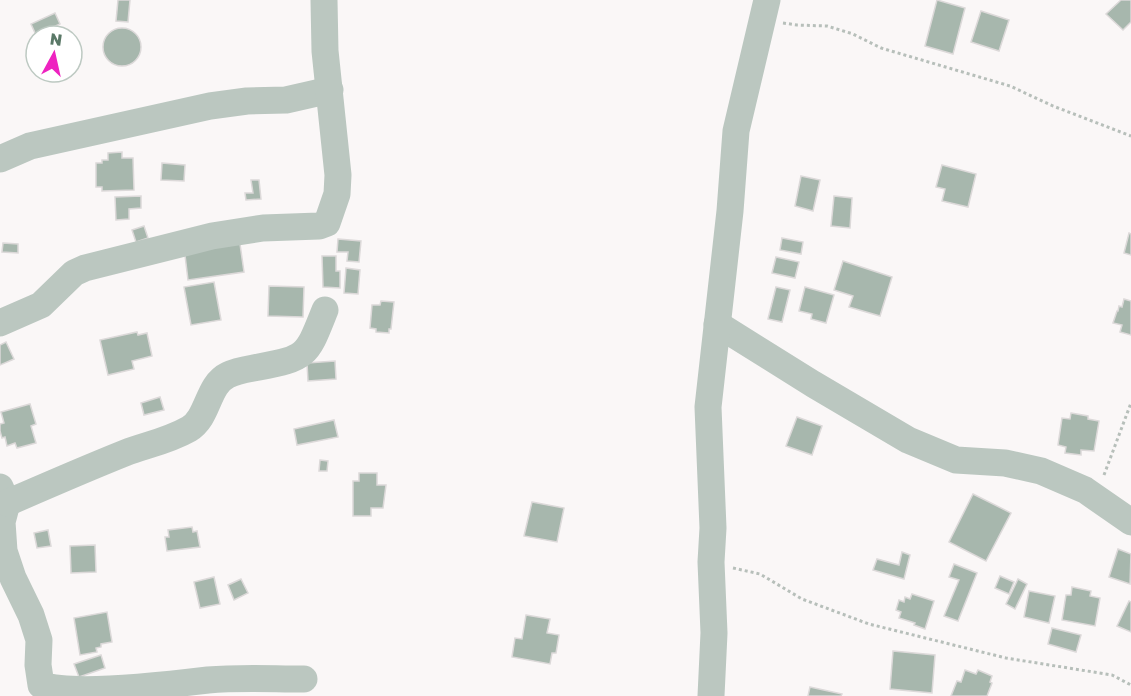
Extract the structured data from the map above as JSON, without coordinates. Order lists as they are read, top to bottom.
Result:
{
  "north": "top"
}
